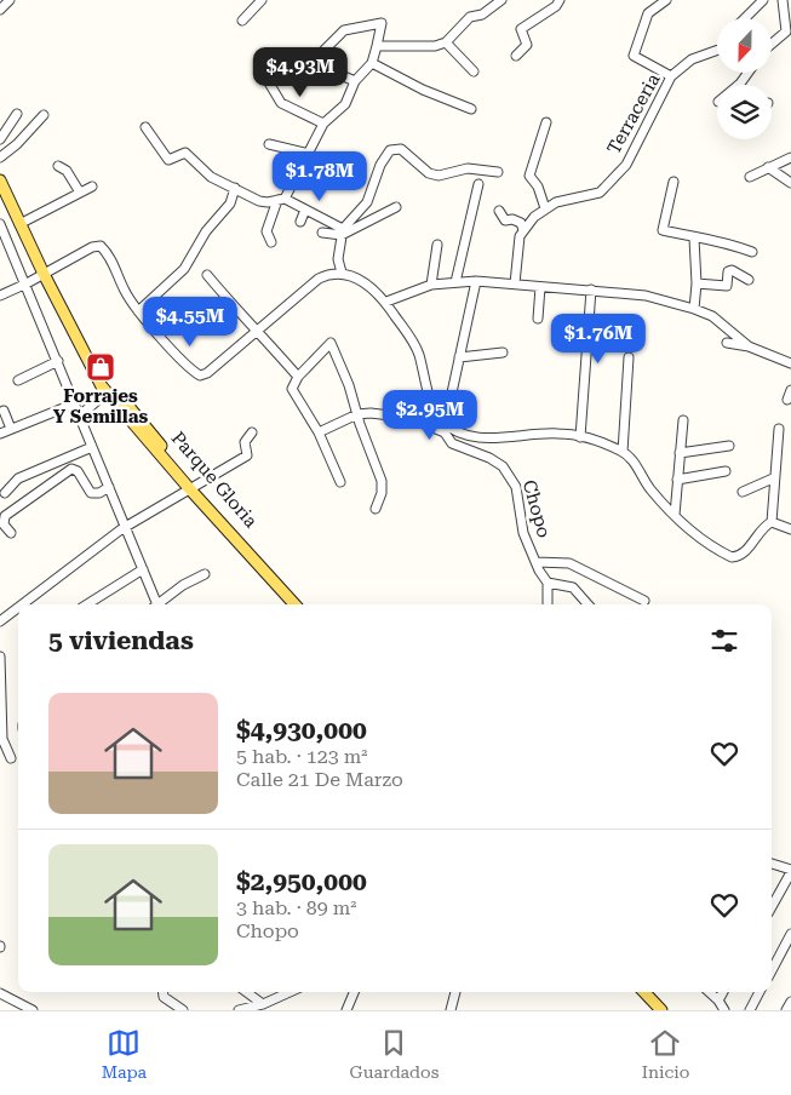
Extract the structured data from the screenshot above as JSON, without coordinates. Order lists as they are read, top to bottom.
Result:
{
  "streets": {
    "main road": ["Parque Gloria"],
    "street": ["Terraceria", "Chopo"]
  },
  "places": {
    "shop": ["Forrajes Y Semillas"]
  },
  "north": "bottom",
  "page": {
    "price": [
      "$4.93M",
      "$1.78M",
      "$4.55M",
      "$1.76M",
      "$2.95M"
    ],
    "heading": "5 viviendas",
    "list": [
      {
        "name": "$4,930,000",
        "note": "5 hab. · 123 m² · Calle 21 De Marzo"
      },
      {
        "name": "$2,950,000",
        "note": "3 hab. · 89 m² · Chopo"
      }
    ],
    "tabs": ["Mapa", "Guardados", "Inicio"]
  }
}
